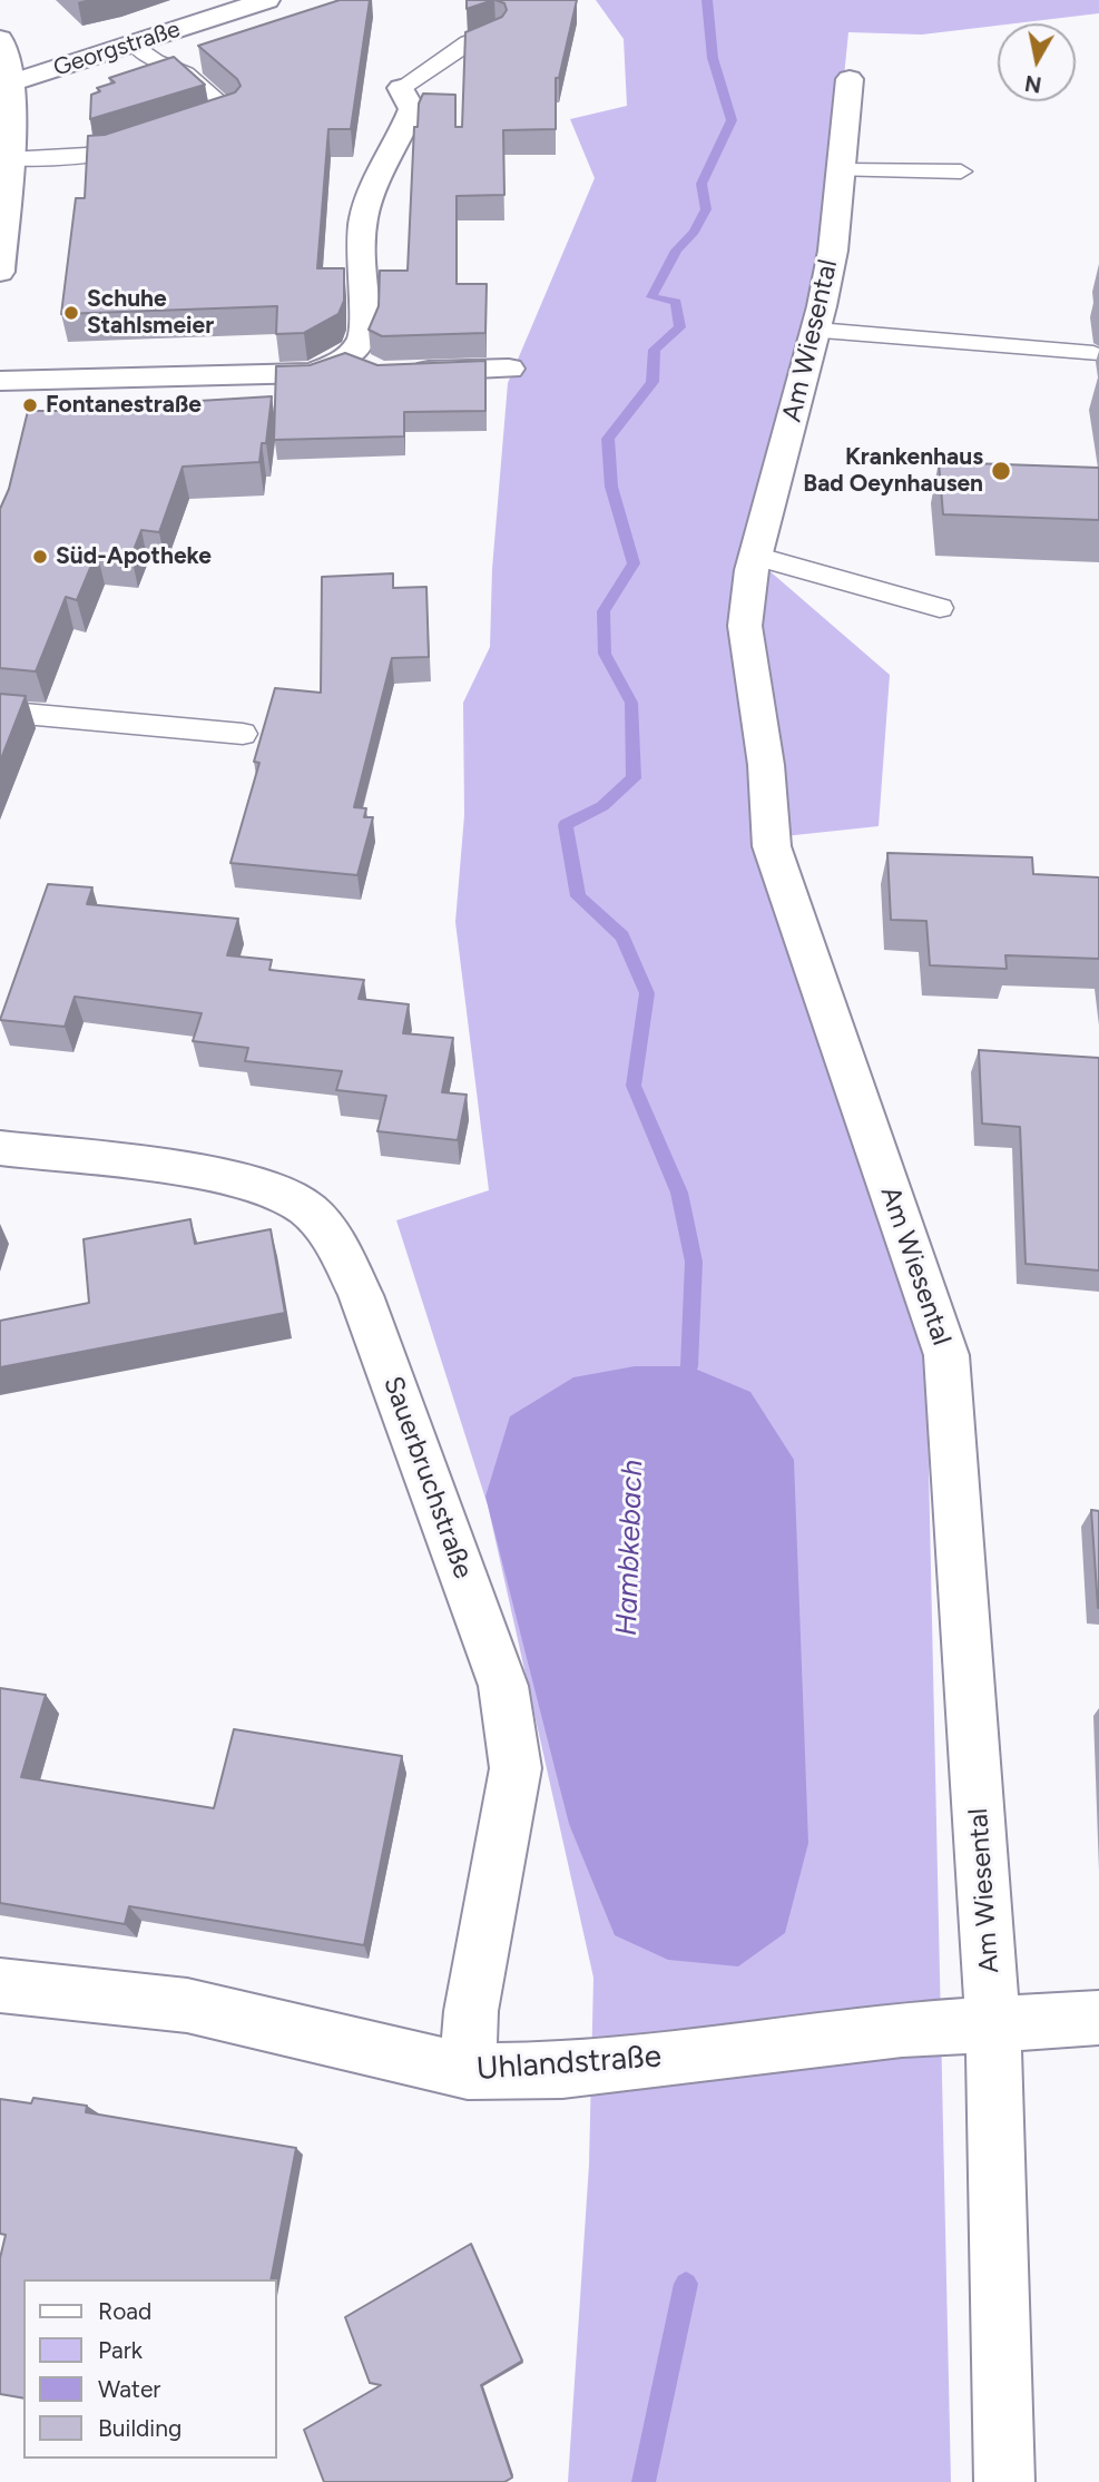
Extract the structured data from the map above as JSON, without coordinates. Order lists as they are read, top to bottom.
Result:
{
  "streets": {
    "street": [
      "Georgstraße",
      "Am Wiesental",
      "Sauerbruchstraße",
      "Uhlandstraße"
    ]
  },
  "crossings": [
    ["Am Wiesental", "Uhlandstraße"],
    ["Sauerbruchstraße", "Uhlandstraße"]
  ],
  "water": ["Hambkebach"],
  "places": [
    "Schuhe Stahlsmeier",
    "Fontanestraße",
    "Krankenhaus Bad Oeynhausen",
    "Süd-Apotheke"
  ],
  "legend": [
    "Road",
    "Park",
    "Water",
    "Building"
  ],
  "north": "bottom"
}
